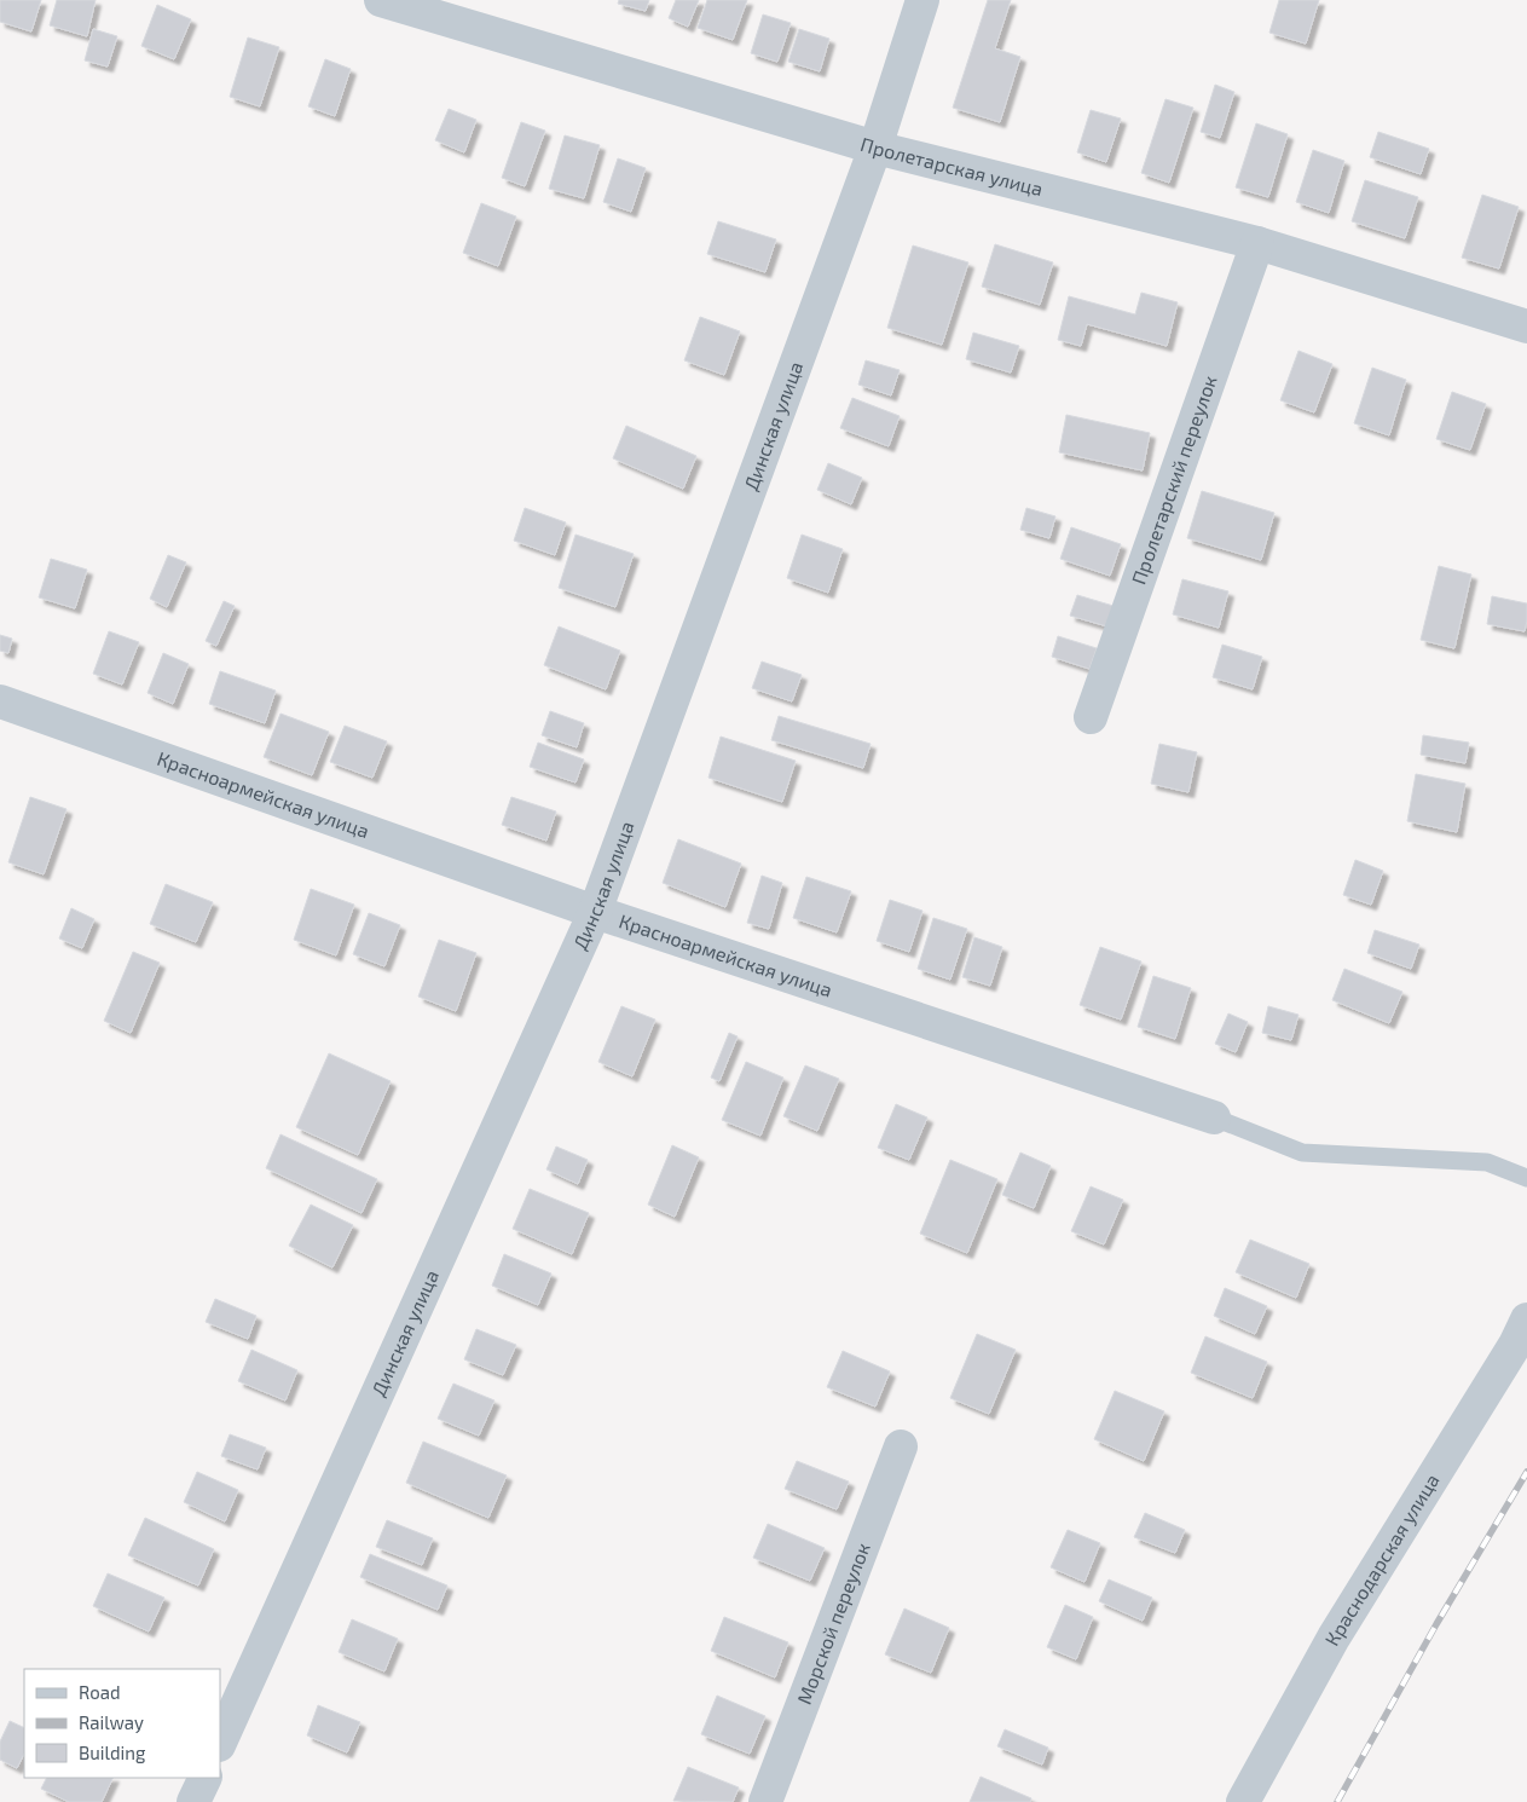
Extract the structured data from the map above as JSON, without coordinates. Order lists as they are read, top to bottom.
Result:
{
  "streets": {
    "street": [
      "Пролетарская улица",
      "Динская улица",
      "Пролетарский переулок",
      "Красноармейская улица",
      "Краснодарская улица",
      "Морской переулок"
    ]
  },
  "crossings": [
    ["Пролетарская улица", "Динская улица"],
    ["Пролетарская улица", "Пролетарский переулок"],
    ["Динская улица", "Красноармейская улица"]
  ],
  "legend": ["Road", "Railway", "Building"]
}
